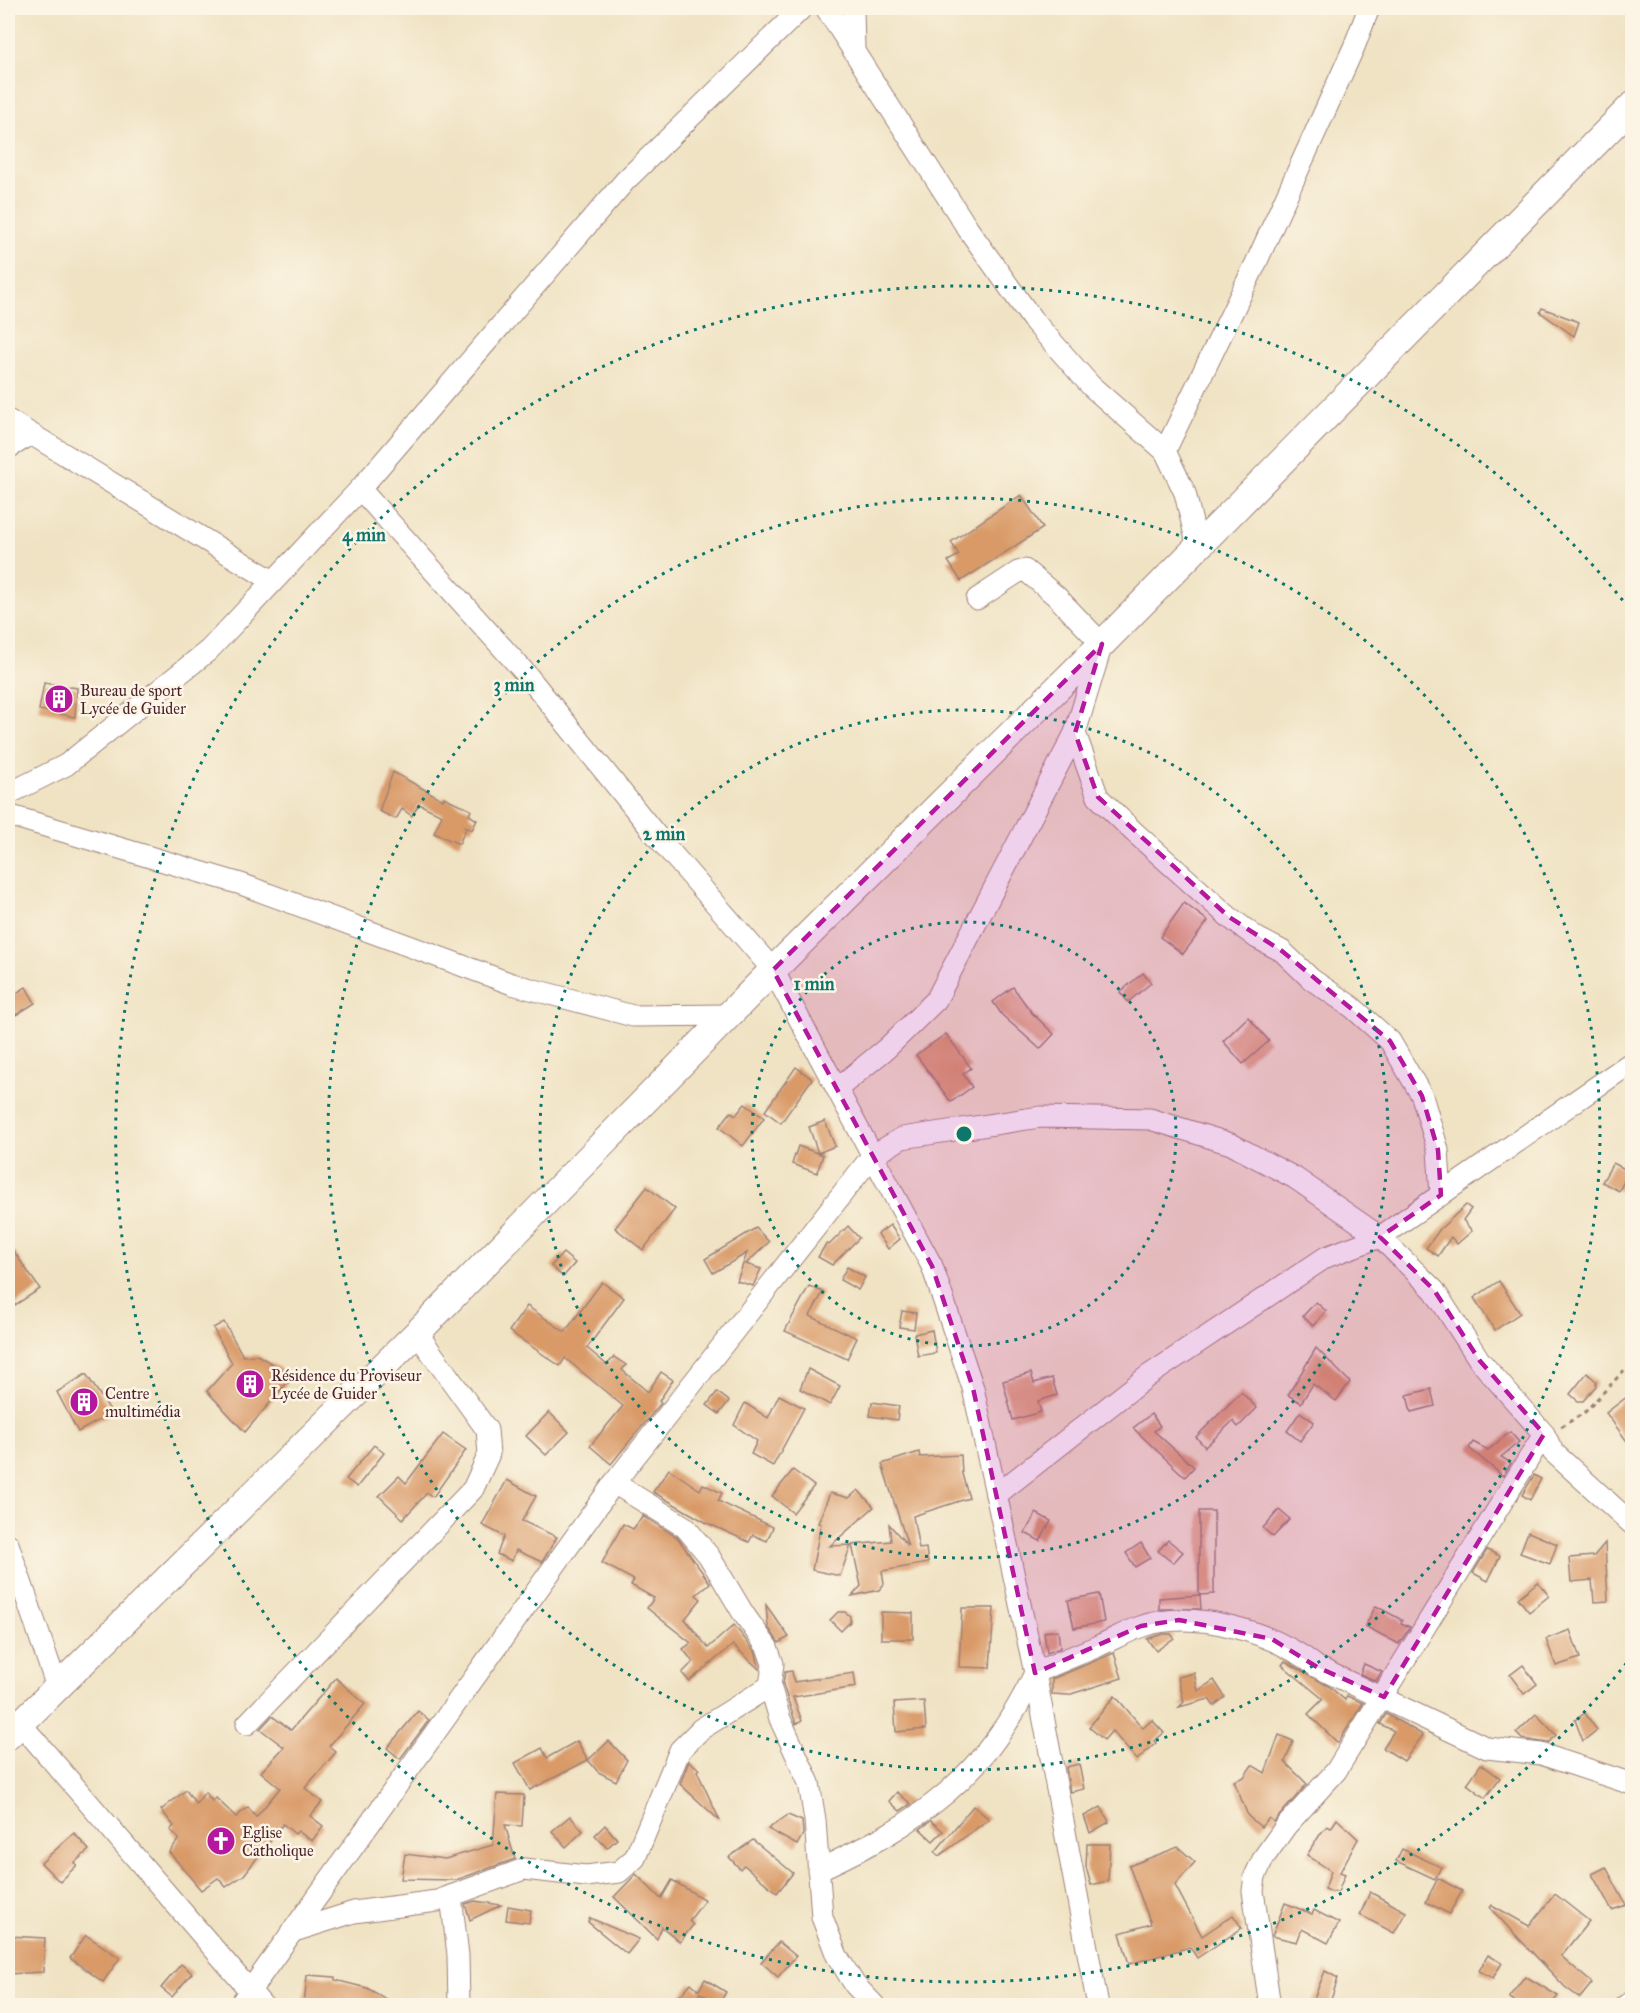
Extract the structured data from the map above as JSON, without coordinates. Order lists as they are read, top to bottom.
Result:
{
  "places": {
    "building": ["Bureau de sport Lycée de Guider", "Résidence du Proviseur Lycée de Guider", "Centre multimédia"],
    "church": ["Eglise Catholique"]
  },
  "rings": [
    "4 min",
    "3 min",
    "2 min",
    "1 min"
  ]
}
